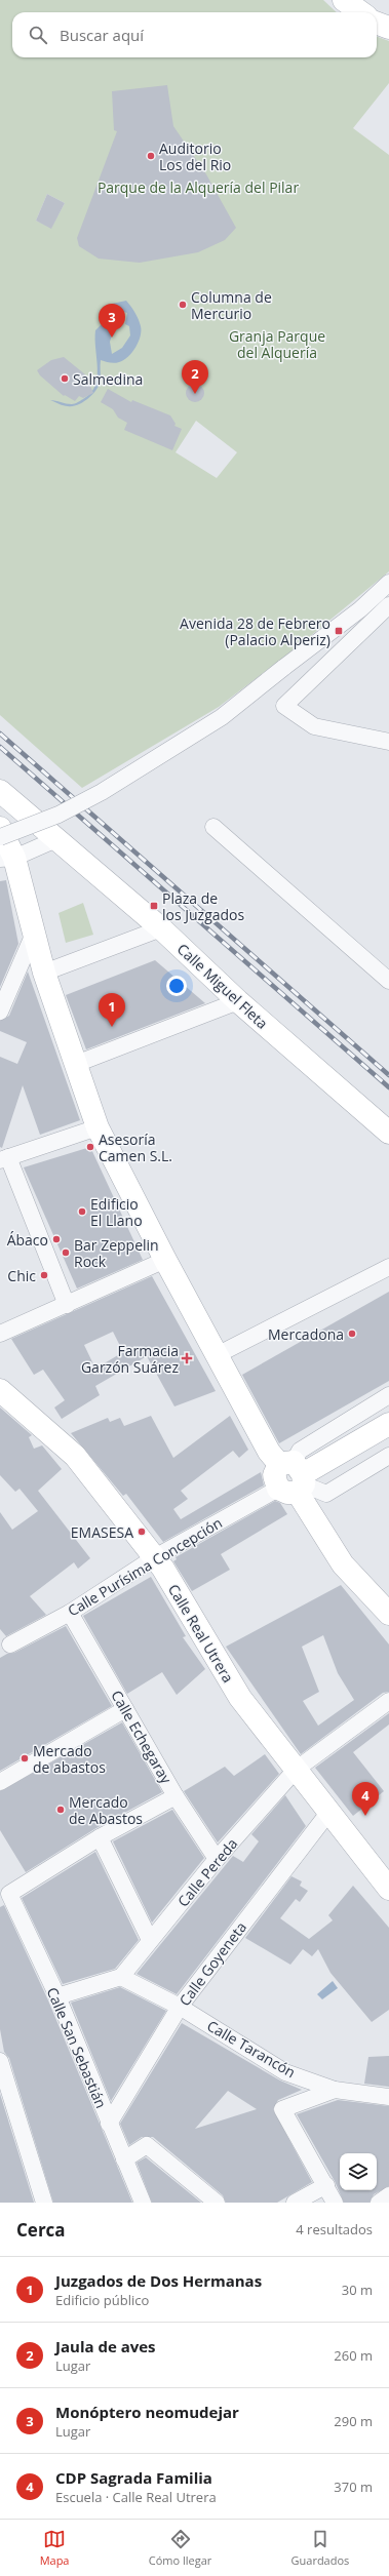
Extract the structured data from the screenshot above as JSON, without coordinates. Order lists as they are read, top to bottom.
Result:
{
  "streets": {
    "street": [
      "Calle Miguel Fleta",
      "Calle Purísima Concepción",
      "Calle Real Utrera",
      "Calle Echegaray",
      "Calle Pereda",
      "Calle Goyeneta",
      "Calle San Sebastián",
      "Calle Tarancón"
    ]
  },
  "crossings": [
    ["Calle Purísima Concepción", "Calle Real Utrera"],
    ["Calle Purísima Concepción", "Calle Echegaray"],
    ["Calle Real Utrera", "Calle Pereda"],
    ["Calle Real Utrera", "Calle Goyeneta"],
    ["Calle Echegaray", "Calle Pereda"],
    ["Calle Pereda", "Calle Tarancón"],
    ["Calle Goyeneta", "Calle San Sebastián"],
    ["Calle Goyeneta", "Calle Tarancón"]
  ],
  "parks": ["Parque de la Alquería del Pilar", "Granja Parque del Alquería"],
  "places": {
    "other": [
      "Auditorio Los del Rio",
      "Columna de Mercurio",
      "Salmedina",
      "Asesoría Camen S.L.",
      "Edificio El Llano",
      "Ábaco",
      "Bar Zeppelin Rock",
      "Chic",
      "Mercadona",
      "EMASESA",
      "Mercado de abastos",
      "Mercado de Abastos"
    ],
    "transit": ["Avenida 28 de Febrero (Palacio Alperiz)", "Plaza de los Juzgados"],
    "health": ["Farmacia Garzón Suárez"]
  },
  "page": {
    "search": "Buscar aquí",
    "pins": [
      "3",
      "2",
      "1",
      "4"
    ],
    "heading": ["Cerca", "4 resultados"],
    "list": [
      {
        "mark": "1",
        "name": "Juzgados de Dos Hermanas",
        "note": "Edificio público",
        "value": "30 m"
      },
      {
        "mark": "2",
        "name": "Jaula de aves",
        "note": "Lugar",
        "value": "260 m"
      },
      {
        "mark": "3",
        "name": "Monóptero neomudejar",
        "note": "Lugar",
        "value": "290 m"
      },
      {
        "mark": "4",
        "name": "CDP Sagrada Familia",
        "note": "Escuela · Calle Real Utrera",
        "value": "370 m"
      }
    ],
    "nav": ["Mapa", "Cómo llegar", "Guardados"]
  }
}
